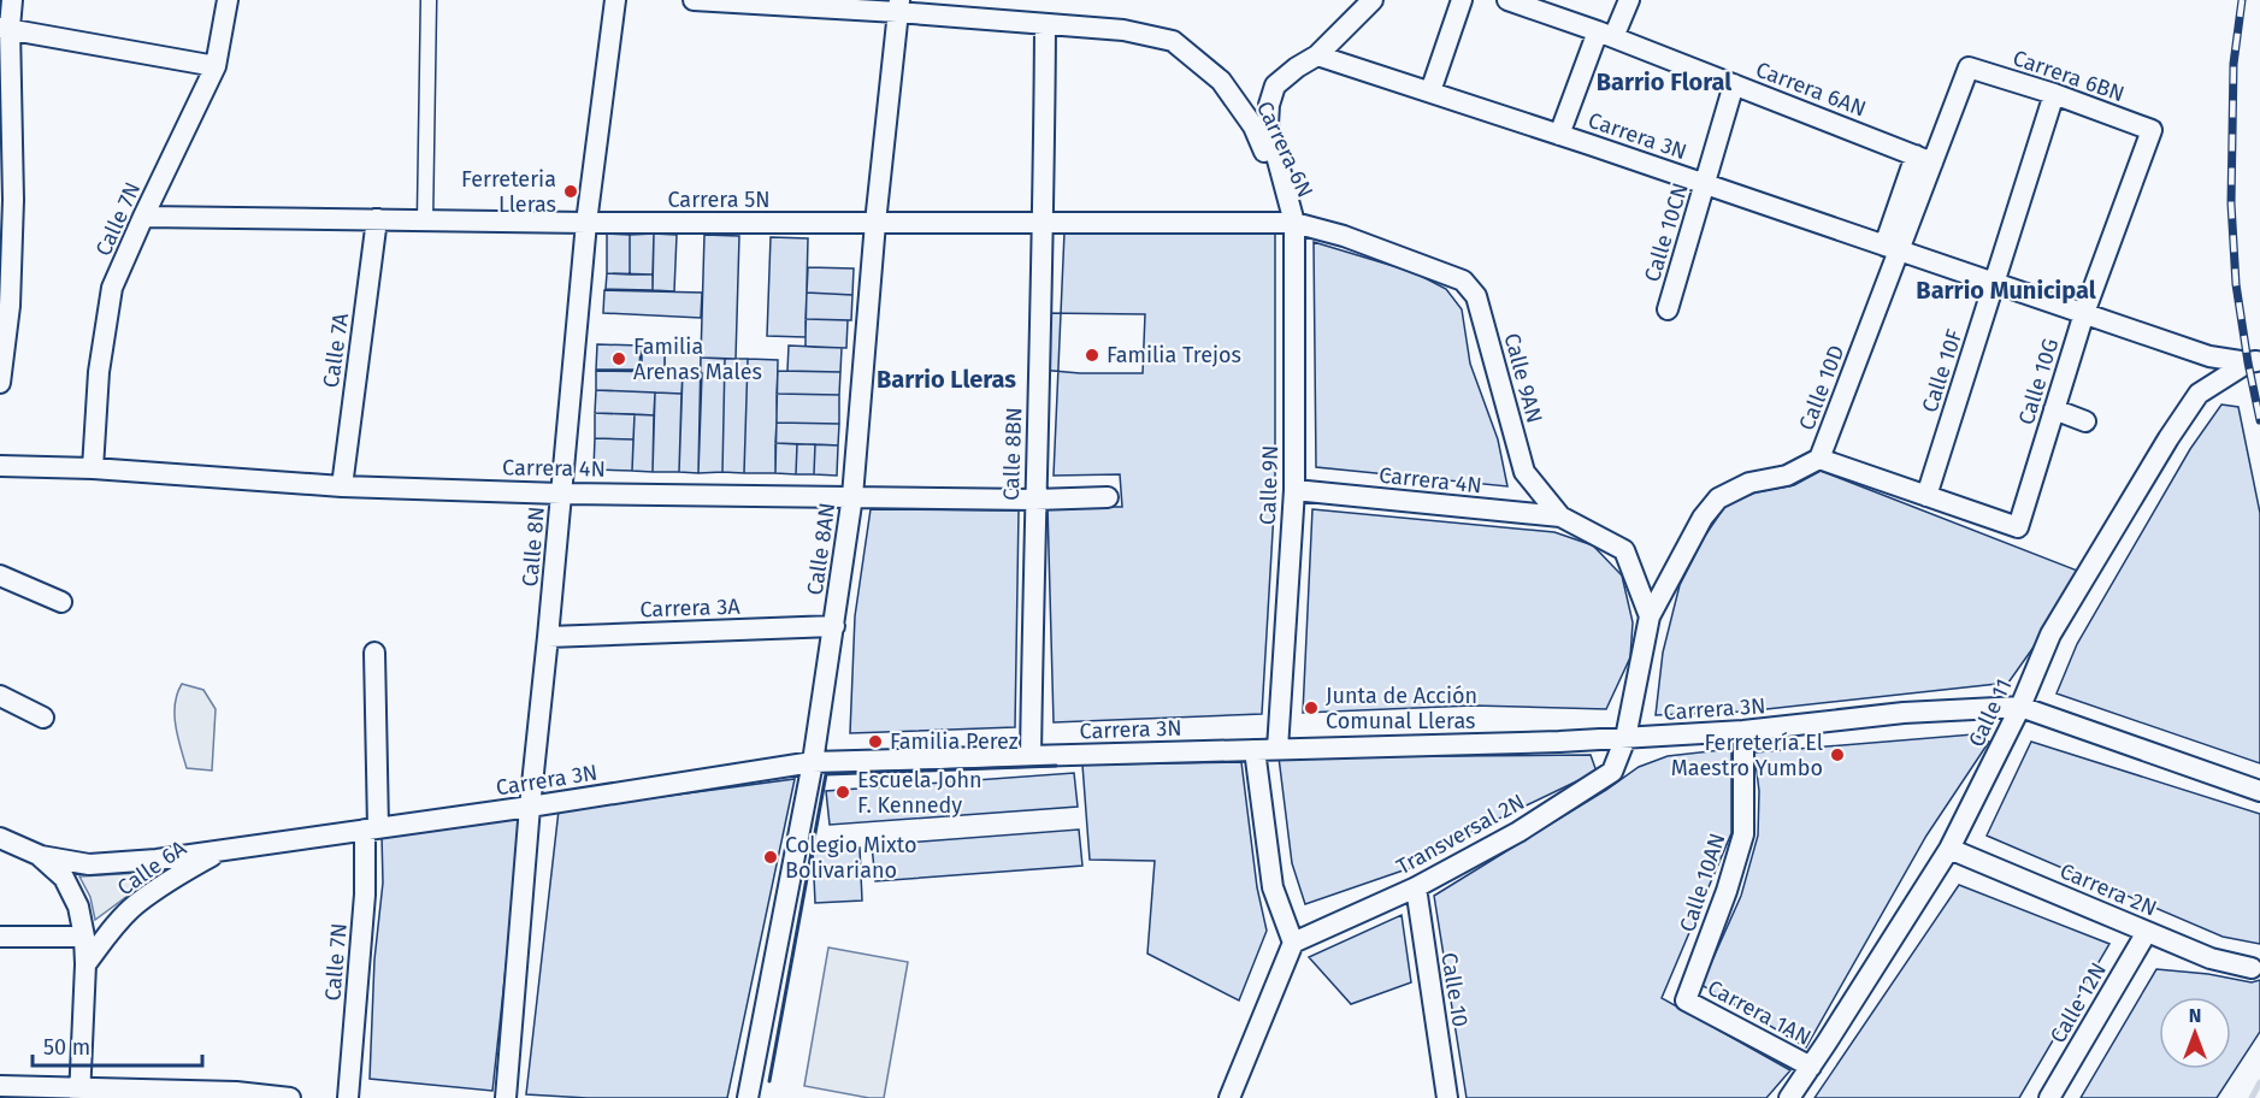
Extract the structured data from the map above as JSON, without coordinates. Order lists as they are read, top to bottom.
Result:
{
  "streets": {
    "street": [
      "Carrera 6BN",
      "Carrera 6AN",
      "Carrera 3N",
      "Carrera 6N",
      "Carrera 5N",
      "Calle 7N",
      "Calle 10CN",
      "Calle 7A",
      "Calle 10F",
      "Calle 9AN",
      "Calle 10G",
      "Calle 10D",
      "Calle 8BN",
      "Carrera 4N",
      "Calle 9N",
      "Calle 8N",
      "Calle 8AN",
      "Carrera 3A",
      "Calle 11",
      "Transversal 2N",
      "Calle 6A",
      "Calle 10AN",
      "Carrera 2N",
      "Calle 10",
      "Calle 12N",
      "Carrera 1AN"
    ]
  },
  "crossings": [
    ["Carrera 6BN", "Calle 10F"],
    ["Carrera 6BN", "Calle 10G"],
    ["Carrera 6BN", "Calle 10D"],
    ["Carrera 6AN", "Calle 10CN"],
    ["Carrera 6AN", "Calle 10D"],
    ["Carrera 3N", "Calle 7N"],
    ["Carrera 3N", "Calle 10CN"],
    ["Carrera 3N", "Calle 10F"],
    ["Carrera 3N", "Calle 10G"],
    ["Carrera 3N", "Calle 10D"],
    ["Carrera 3N", "Calle 8BN"],
    ["Carrera 3N", "Calle 9N"],
    ["Carrera 3N", "Calle 8N"],
    ["Carrera 3N", "Calle 8AN"],
    ["Carrera 3N", "Calle 11"],
    ["Carrera 3N", "Transversal 2N"],
    ["Carrera 3N", "Calle 6A"],
    ["Carrera 3N", "Calle 10AN"],
    ["Carrera 6N", "Carrera 5N"],
    ["Carrera 6N", "Calle 9AN"],
    ["Carrera 6N", "Calle 8BN"],
    ["Carrera 6N", "Calle 9N"],
    ["Carrera 6N", "Calle 8AN"],
    ["Carrera 5N", "Calle 7N"],
    ["Carrera 5N", "Calle 7A"],
    ["Carrera 5N", "Calle 9AN"],
    ["Carrera 5N", "Calle 8BN"],
    ["Carrera 5N", "Calle 9N"],
    ["Carrera 5N", "Calle 8N"],
    ["Carrera 5N", "Calle 8AN"],
    ["Calle 7N", "Carrera 4N"],
    ["Calle 7A", "Carrera 4N"],
    ["Calle 10F", "Calle 10G"],
    ["Calle 9AN", "Calle 10D"],
    ["Calle 9AN", "Carrera 4N"],
    ["Calle 9AN", "Calle 9N"],
    ["Calle 10D", "Transversal 2N"],
    ["Calle 8BN", "Carrera 4N"],
    ["Carrera 4N", "Calle 9N"],
    ["Carrera 4N", "Calle 8N"],
    ["Carrera 4N", "Calle 8AN"],
    ["Calle 8N", "Carrera 3A"],
    ["Calle 8AN", "Carrera 3A"],
    ["Calle 11", "Carrera 2N"],
    ["Calle 11", "Carrera 1AN"],
    ["Transversal 2N", "Calle 10"],
    ["Calle 10AN", "Carrera 1AN"],
    ["Carrera 2N", "Calle 12N"]
  ],
  "districts": ["Barrio Floral", "Barrio Municipal", "Barrio Lleras"],
  "places": [
    "Ferreteria Lleras",
    "Familia Trejos",
    "Familia Arenas Males",
    "Junta de Acción Comunal Lleras",
    "Familia Perez",
    "Ferretería El Maestro Yumbo",
    "Escuela John F. Kennedy",
    "Colegio Mixto Bolivariano"
  ],
  "scale_bar": "50 m",
  "north": "top"
}
